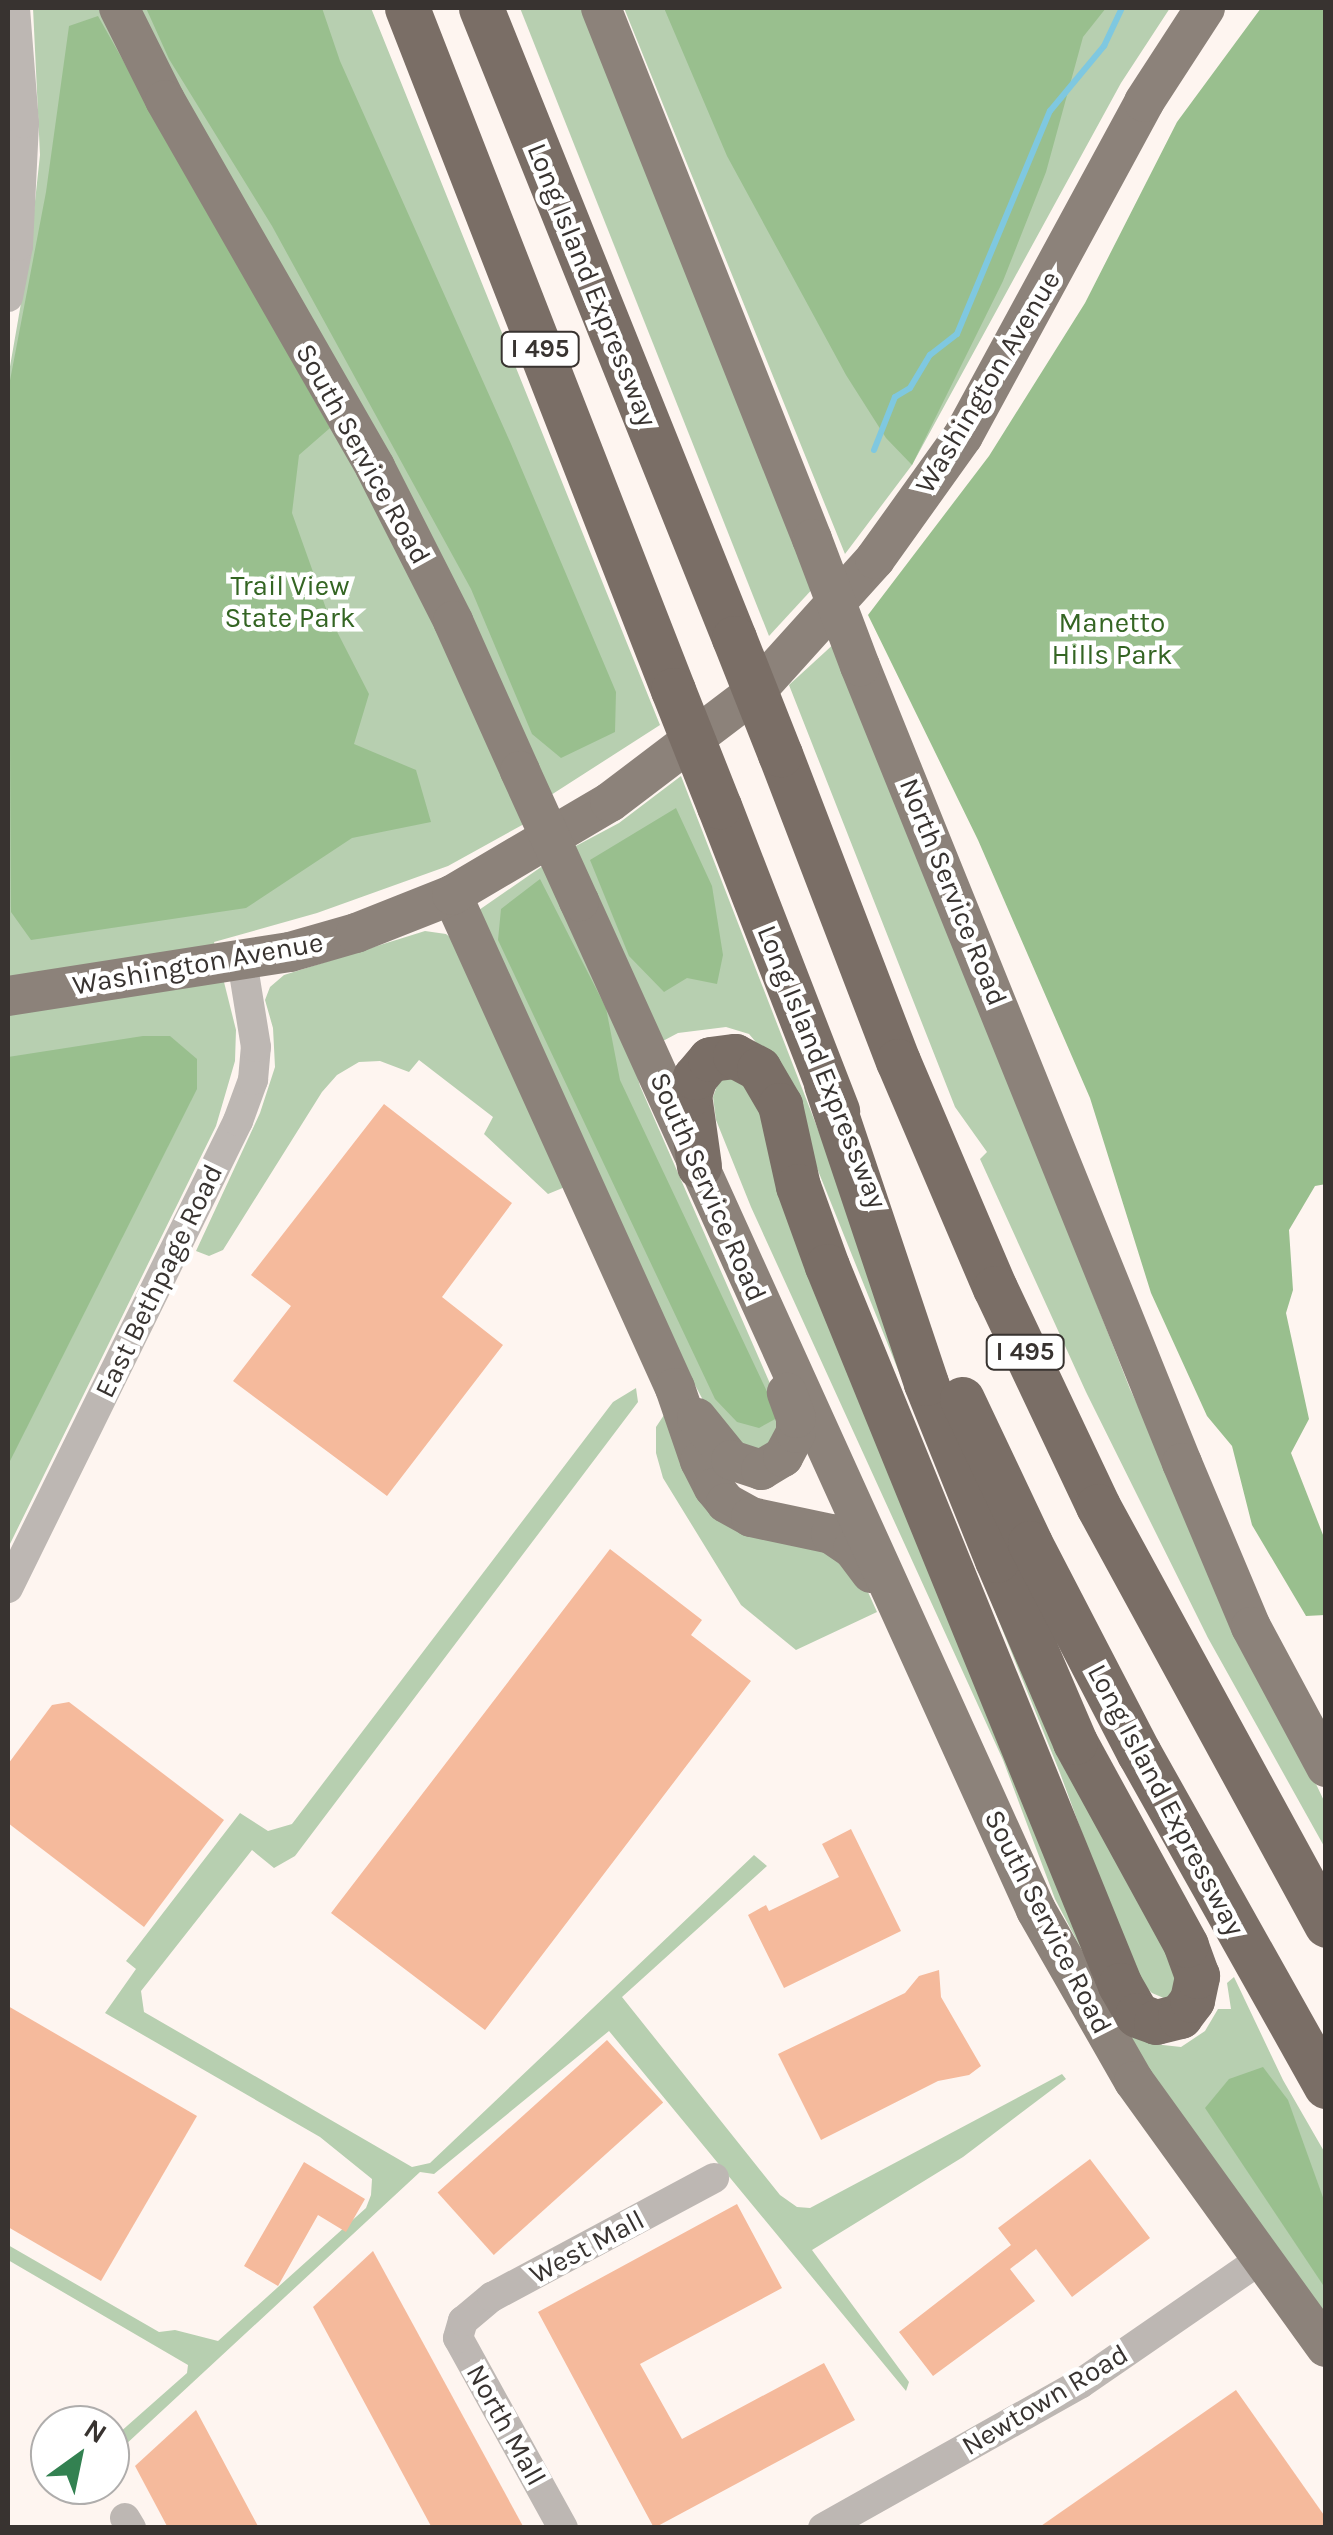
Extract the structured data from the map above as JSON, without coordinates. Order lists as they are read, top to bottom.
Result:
{
  "streets": {
    "highway": ["Long Island Expressway", "I 495"],
    "main road": ["Washington Avenue", "South Service Road", "North Service Road"],
    "street": [
      "East Bethpage Road",
      "West Mall",
      "Newtown Road",
      "North Mall"
    ]
  },
  "crossings": [
    ["Washington Avenue", "East Bethpage Road"],
    ["South Service Road", "Newtown Road"],
    ["West Mall", "North Mall"]
  ],
  "parks": ["Trail View State Park", "Manetto Hills Park"],
  "north": "top right"
}
